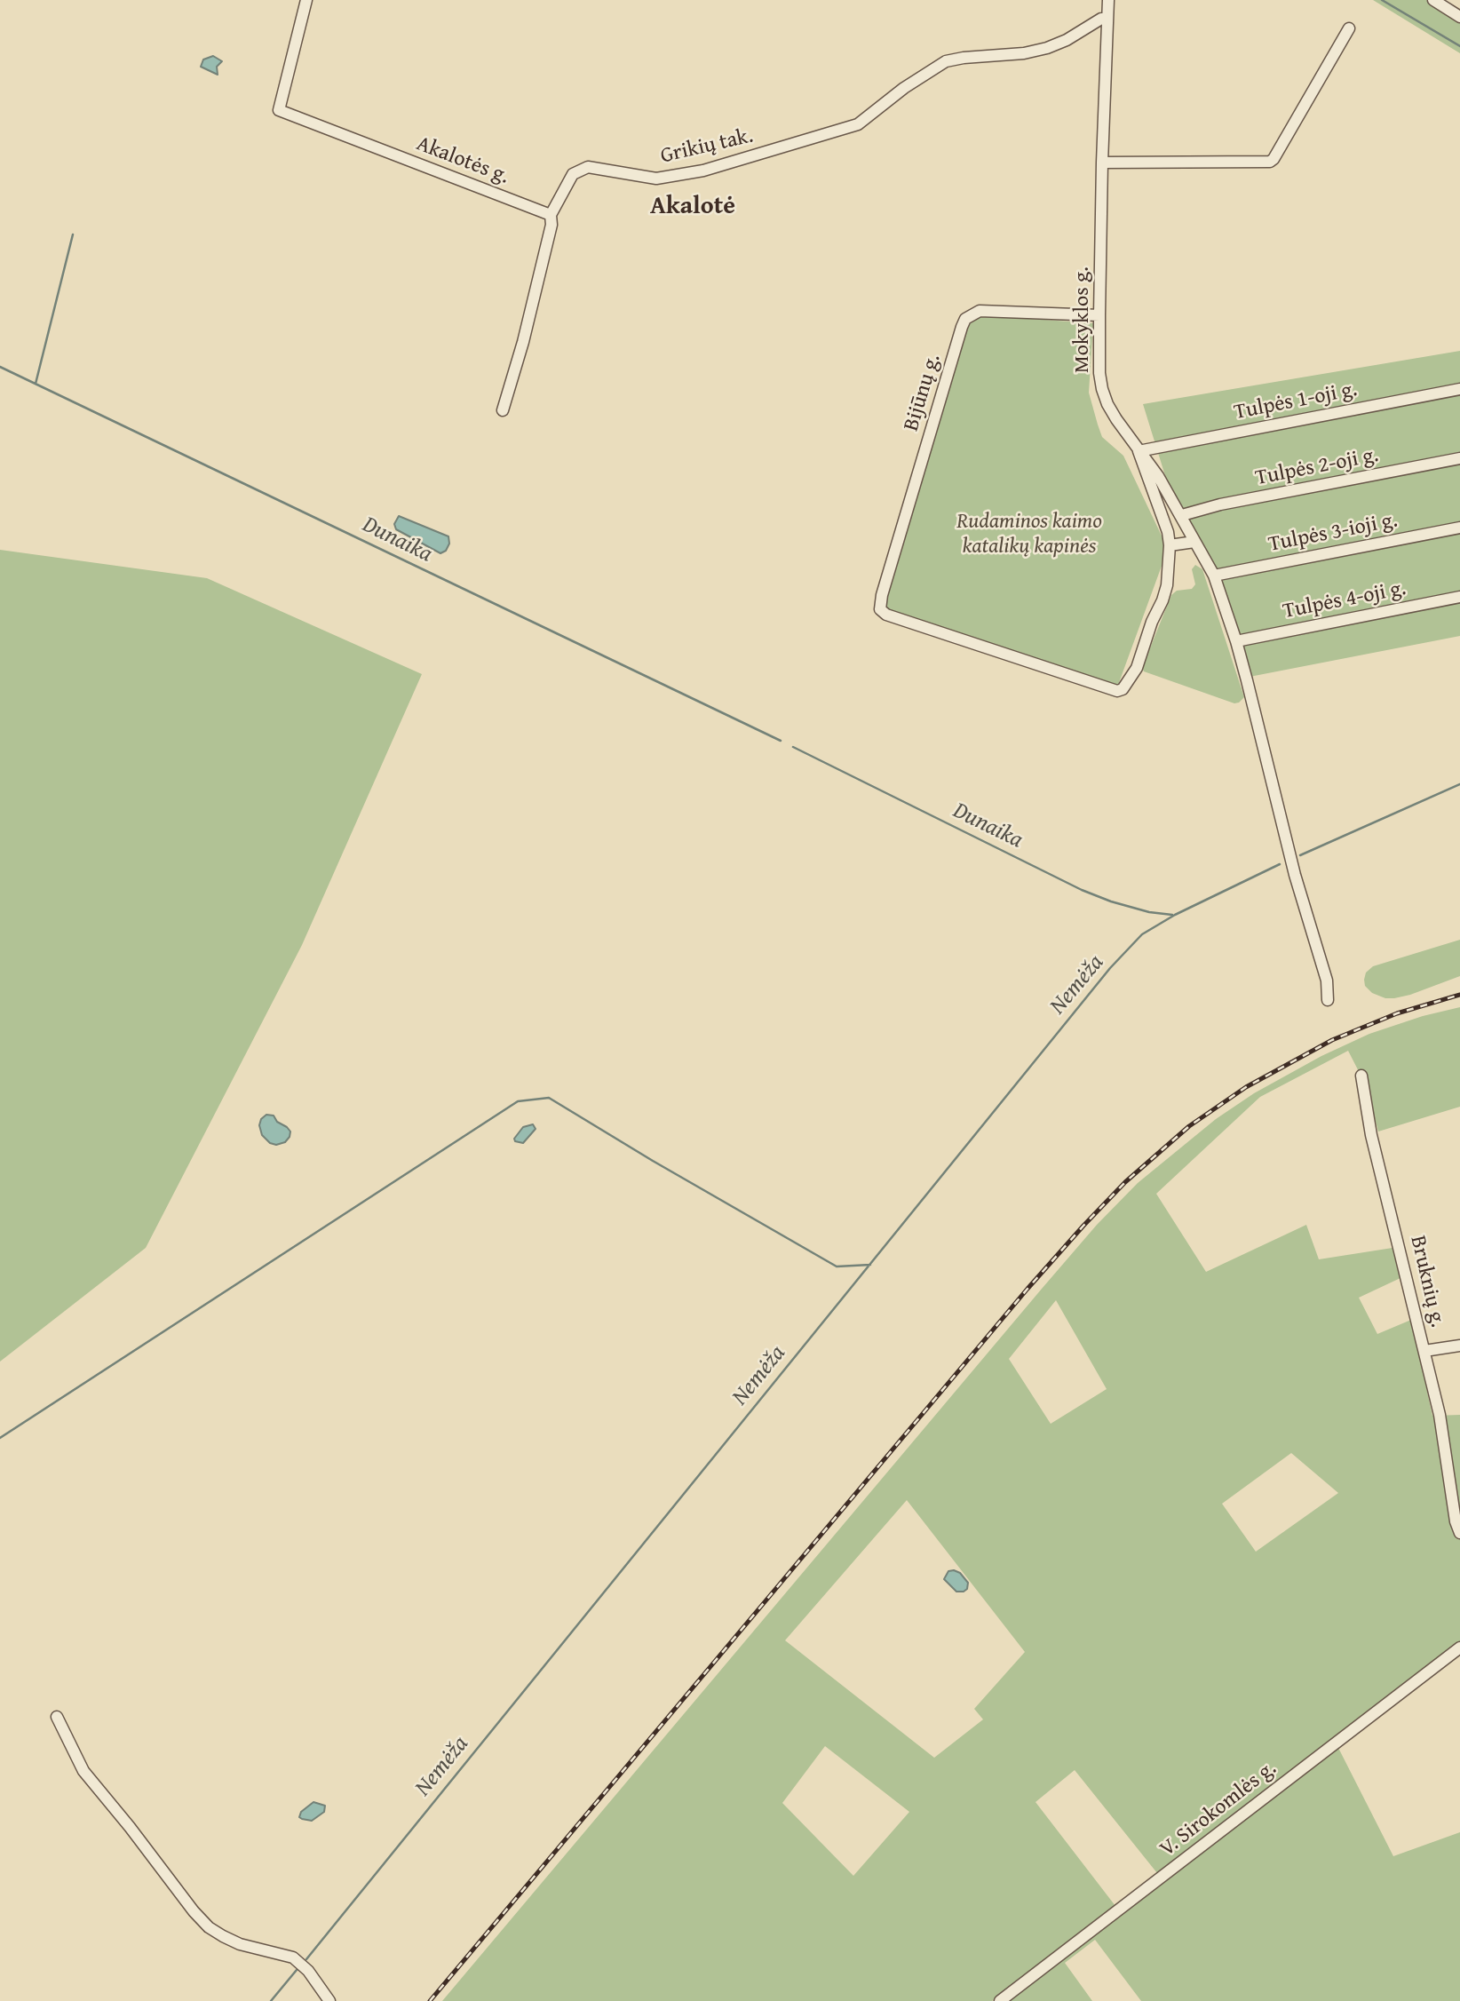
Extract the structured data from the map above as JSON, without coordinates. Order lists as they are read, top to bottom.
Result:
{
  "streets": {
    "street": [
      "Grikių tak.",
      "Akalotės g.",
      "Mokyklos g.",
      "Bijūnų g.",
      "Tulpės 1-oji g.",
      "Tulpės 2-oji g.",
      "Tulpės 3-ioji g.",
      "Tulpės 4-oji g.",
      "Bruknių g.",
      "V. Sirokomlės g."
    ]
  },
  "crossings": [
    ["Grikių tak.", "Akalotės g."],
    ["Grikių tak.", "Mokyklos g."],
    ["Mokyklos g.", "Bijūnų g."],
    ["Mokyklos g.", "Tulpės 1-oji g."],
    ["Mokyklos g.", "Tulpės 2-oji g."],
    ["Mokyklos g.", "Tulpės 3-ioji g."],
    ["Mokyklos g.", "Tulpės 4-oji g."]
  ],
  "districts": ["Akalotė"],
  "water": ["Dunaika", "Nemėža"],
  "parks": ["Rudaminos kaimo katalikų kapinės"]
}
